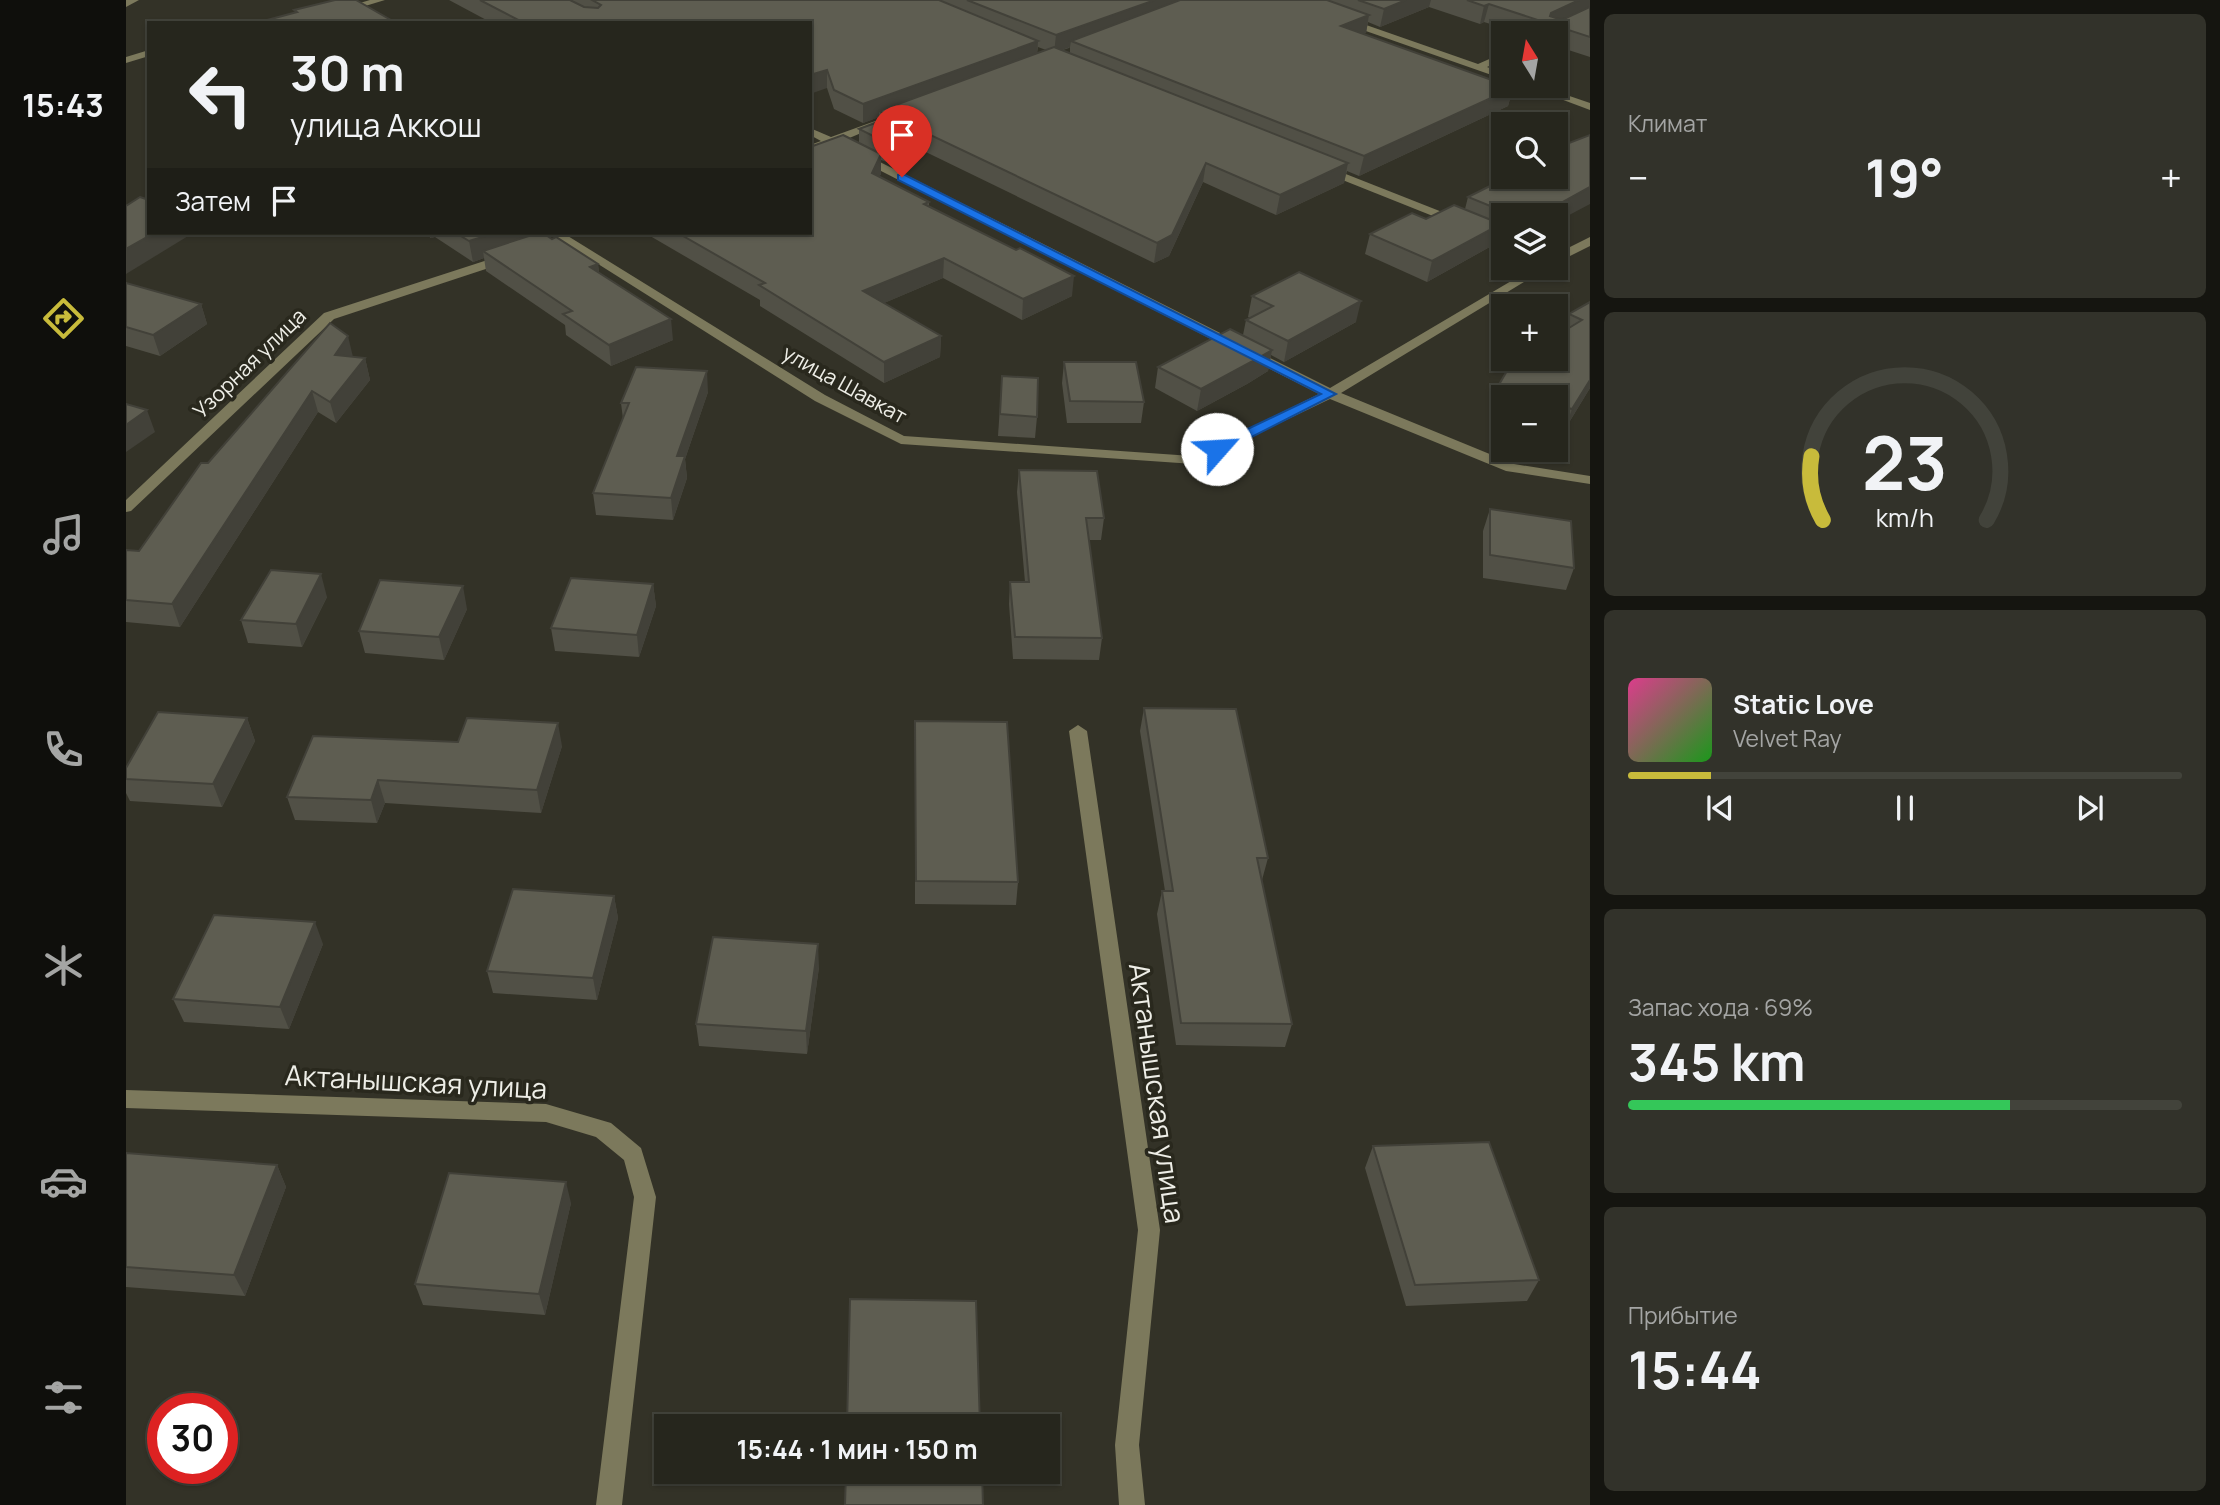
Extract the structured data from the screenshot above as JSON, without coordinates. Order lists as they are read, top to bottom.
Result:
{
  "streets": {
    "street": ["Узорная улица", "улица Шавкат", "Актанышская улица"]
  },
  "north": "top",
  "page": {
    "tabs": "15:43",
    "tile": [
      "Климат",
      ["Запас хода · 69%", "345 km"],
      ["Прибытие", "15:44"]
    ],
    "map_buttons": ["+", "−"],
    "turn": ["30 m", "улица Аккош"],
    "heat": ["−", "19°", "+"],
    "then": "Затем",
    "song": ["Static Love", "Velvet Ray"],
    "limit": "30",
    "trip": "15:44 · 1 мин · 150 m",
    "gauge": ["23", "km/h"]
  }
}
